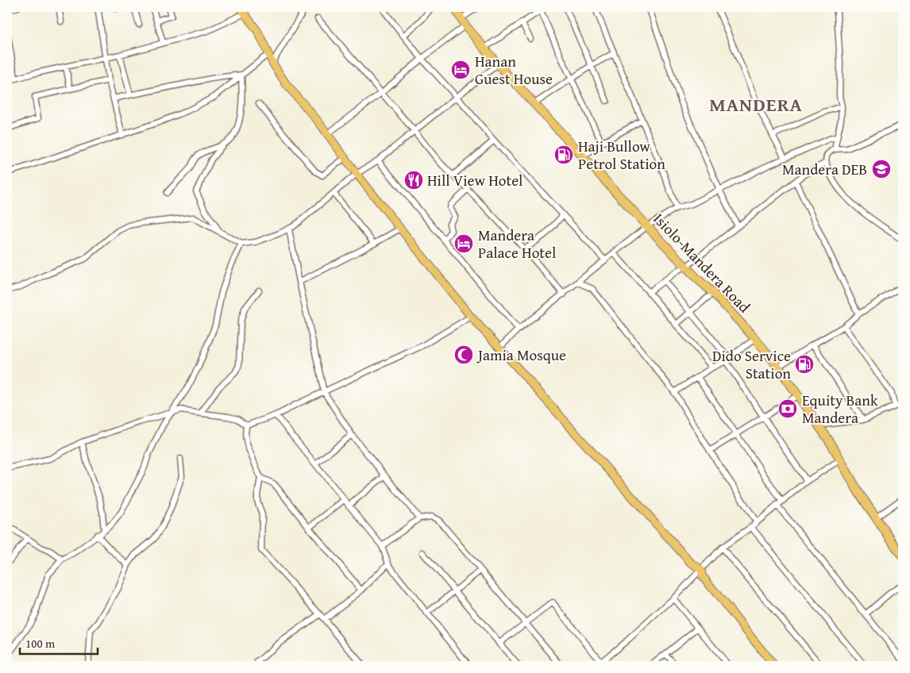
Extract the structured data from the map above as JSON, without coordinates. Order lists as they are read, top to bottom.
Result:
{
  "streets": {
    "highway": ["Isiolo-Mandera Road"]
  },
  "districts": ["MANDERA"],
  "places": {
    "hotel": ["Hanan Guest House", "Mandera Palace Hotel"],
    "fuel station": ["Haji Bullow Petrol Station", "Dido Service Station"],
    "school or university": ["Mandera DEB"],
    "restaurant": ["Hill View Hotel"],
    "mosque": ["Jamia Mosque"],
    "bank": ["Equity Bank Mandera"]
  },
  "scale_bar": "100 m"
}
